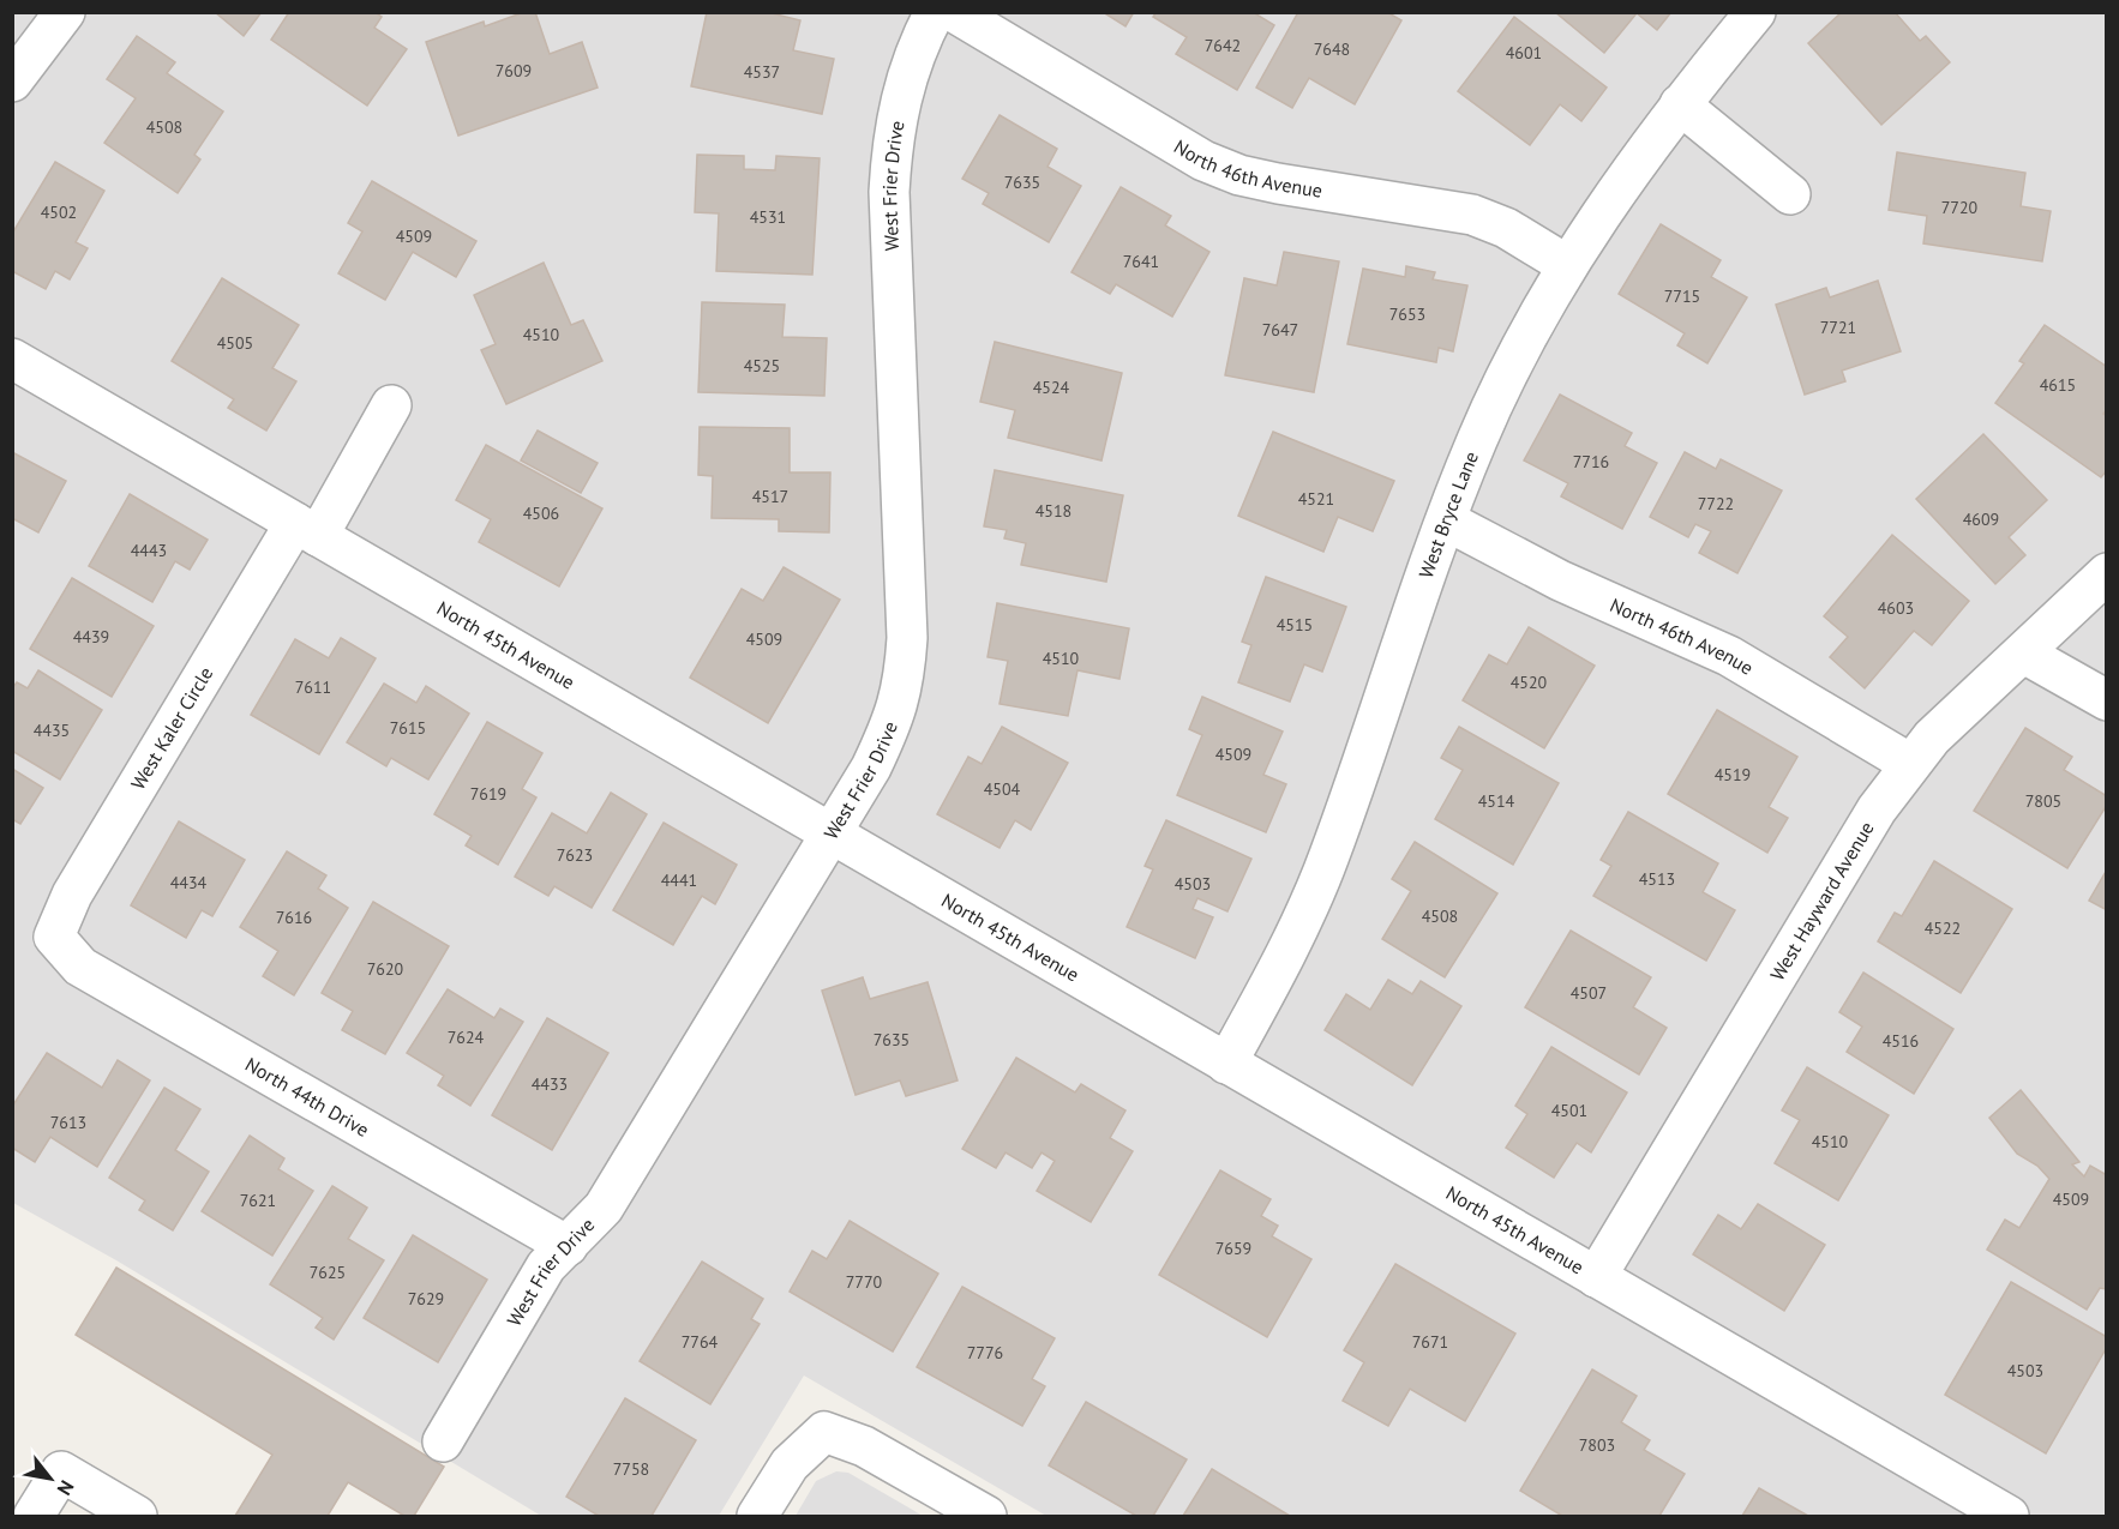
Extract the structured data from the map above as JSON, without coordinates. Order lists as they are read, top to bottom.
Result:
{
  "streets": {
    "street": [
      "North 46th Avenue",
      "West Frier Drive",
      "West Bryce Lane",
      "North 45th Avenue",
      "West Kaler Circle",
      "West Hayward Avenue",
      "North 44th Drive"
    ]
  },
  "crossings": [
    ["North 46th Avenue", "West Bryce Lane"],
    ["North 46th Avenue", "West Hayward Avenue"],
    ["West Frier Drive", "North 45th Avenue"],
    ["West Frier Drive", "North 44th Drive"],
    ["West Bryce Lane", "North 45th Avenue"],
    ["North 45th Avenue", "West Kaler Circle"],
    ["North 45th Avenue", "West Hayward Avenue"],
    ["West Kaler Circle", "North 44th Drive"]
  ],
  "house_numbers": [
    "7642",
    "7648",
    "4601",
    "7609",
    "4537",
    "4508",
    "7635",
    "7720",
    "4502",
    "4531",
    "4509",
    "7641",
    "7715",
    "7653",
    "7721",
    "7647",
    "4510",
    "4505",
    "4525",
    "4615",
    "4524",
    "7716",
    "4517",
    "4521",
    "7722",
    "4518",
    "4506",
    "4609",
    "4443",
    "4603",
    "4515",
    "4439",
    "4509",
    "4510",
    "4520",
    "7611",
    "7615",
    "4435",
    "4509",
    "4519",
    "4504",
    "7619",
    "4514",
    "7805",
    "7623",
    "4513",
    "4441",
    "4434",
    "4503",
    "4508",
    "7616",
    "4522",
    "7620",
    "4507",
    "7624",
    "7635",
    "4516",
    "4433",
    "4501",
    "7613",
    "4510",
    "4509",
    "7621",
    "7659",
    "7625",
    "7770",
    "7629",
    "7764",
    "7671",
    "7776",
    "4503",
    "7803",
    "7758"
  ],
  "north": "bottom right"
}
